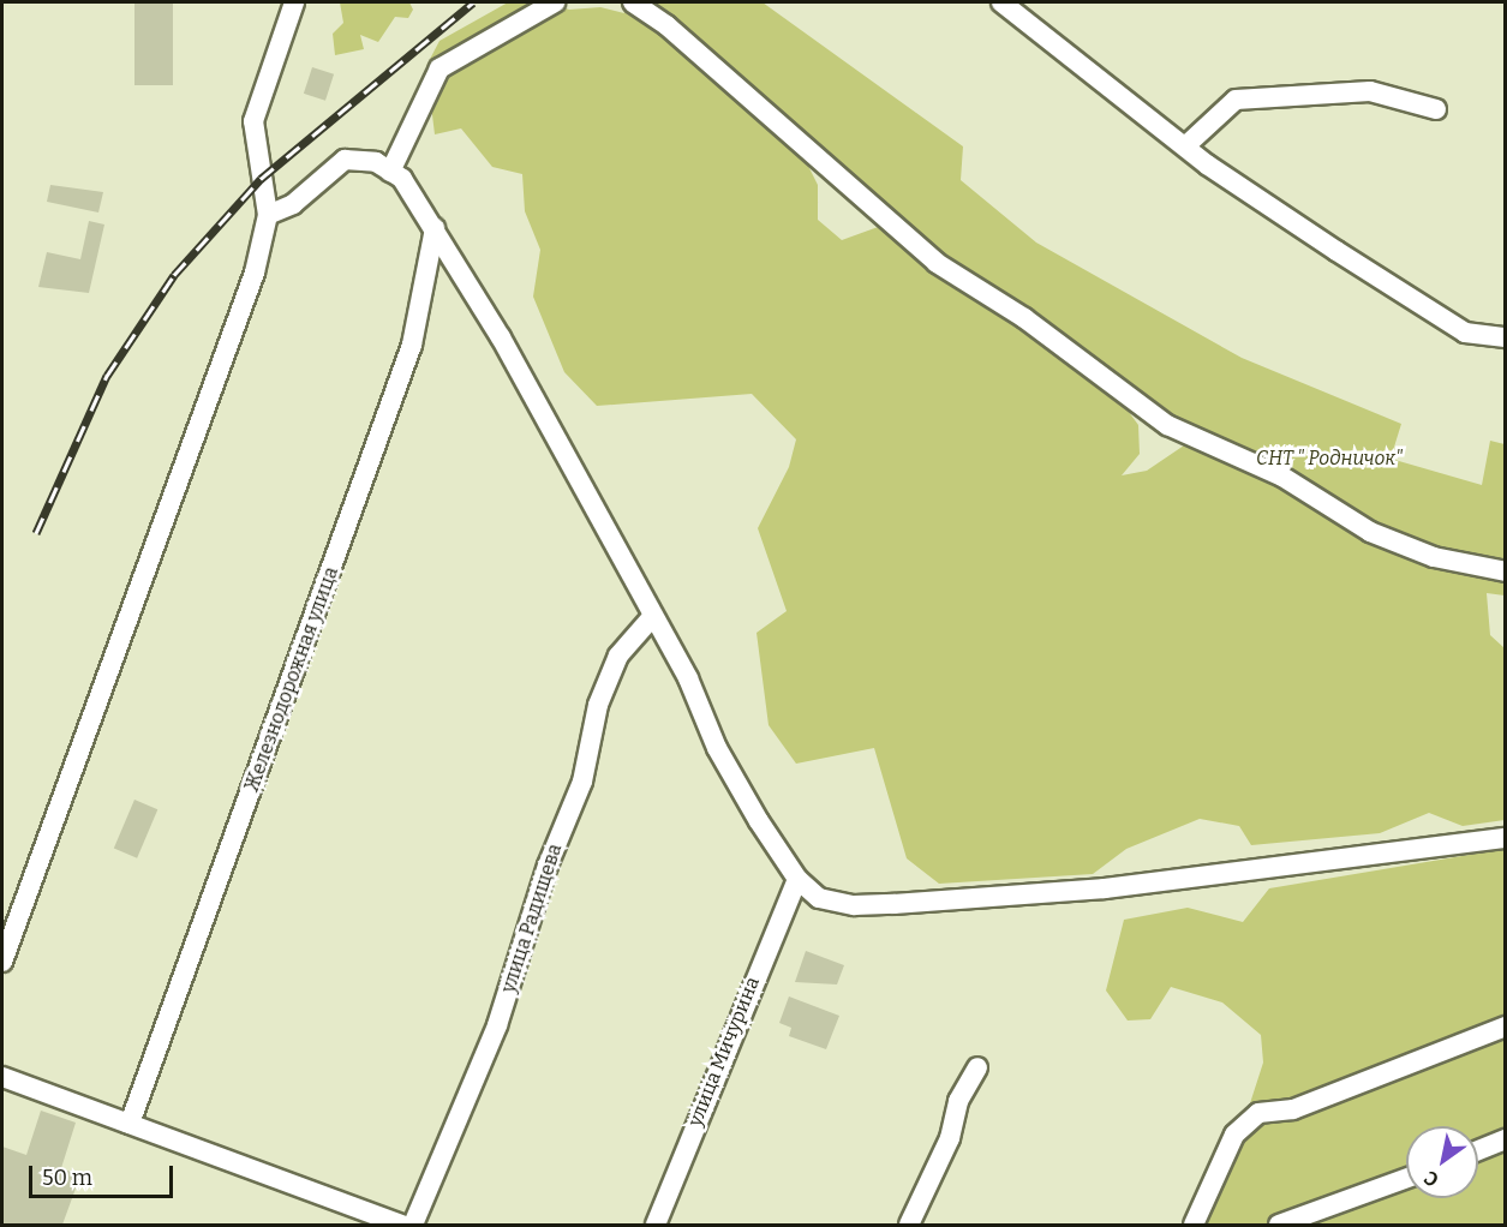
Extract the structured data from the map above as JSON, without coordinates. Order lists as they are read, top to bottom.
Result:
{
  "streets": {
    "street": ["Железнодорожная улица", "улица Радищева", "улица Мичурина"]
  },
  "parks": ["СНТ \" Родничок\""],
  "scale_bar": "50 m",
  "north": "bottom left"
}
